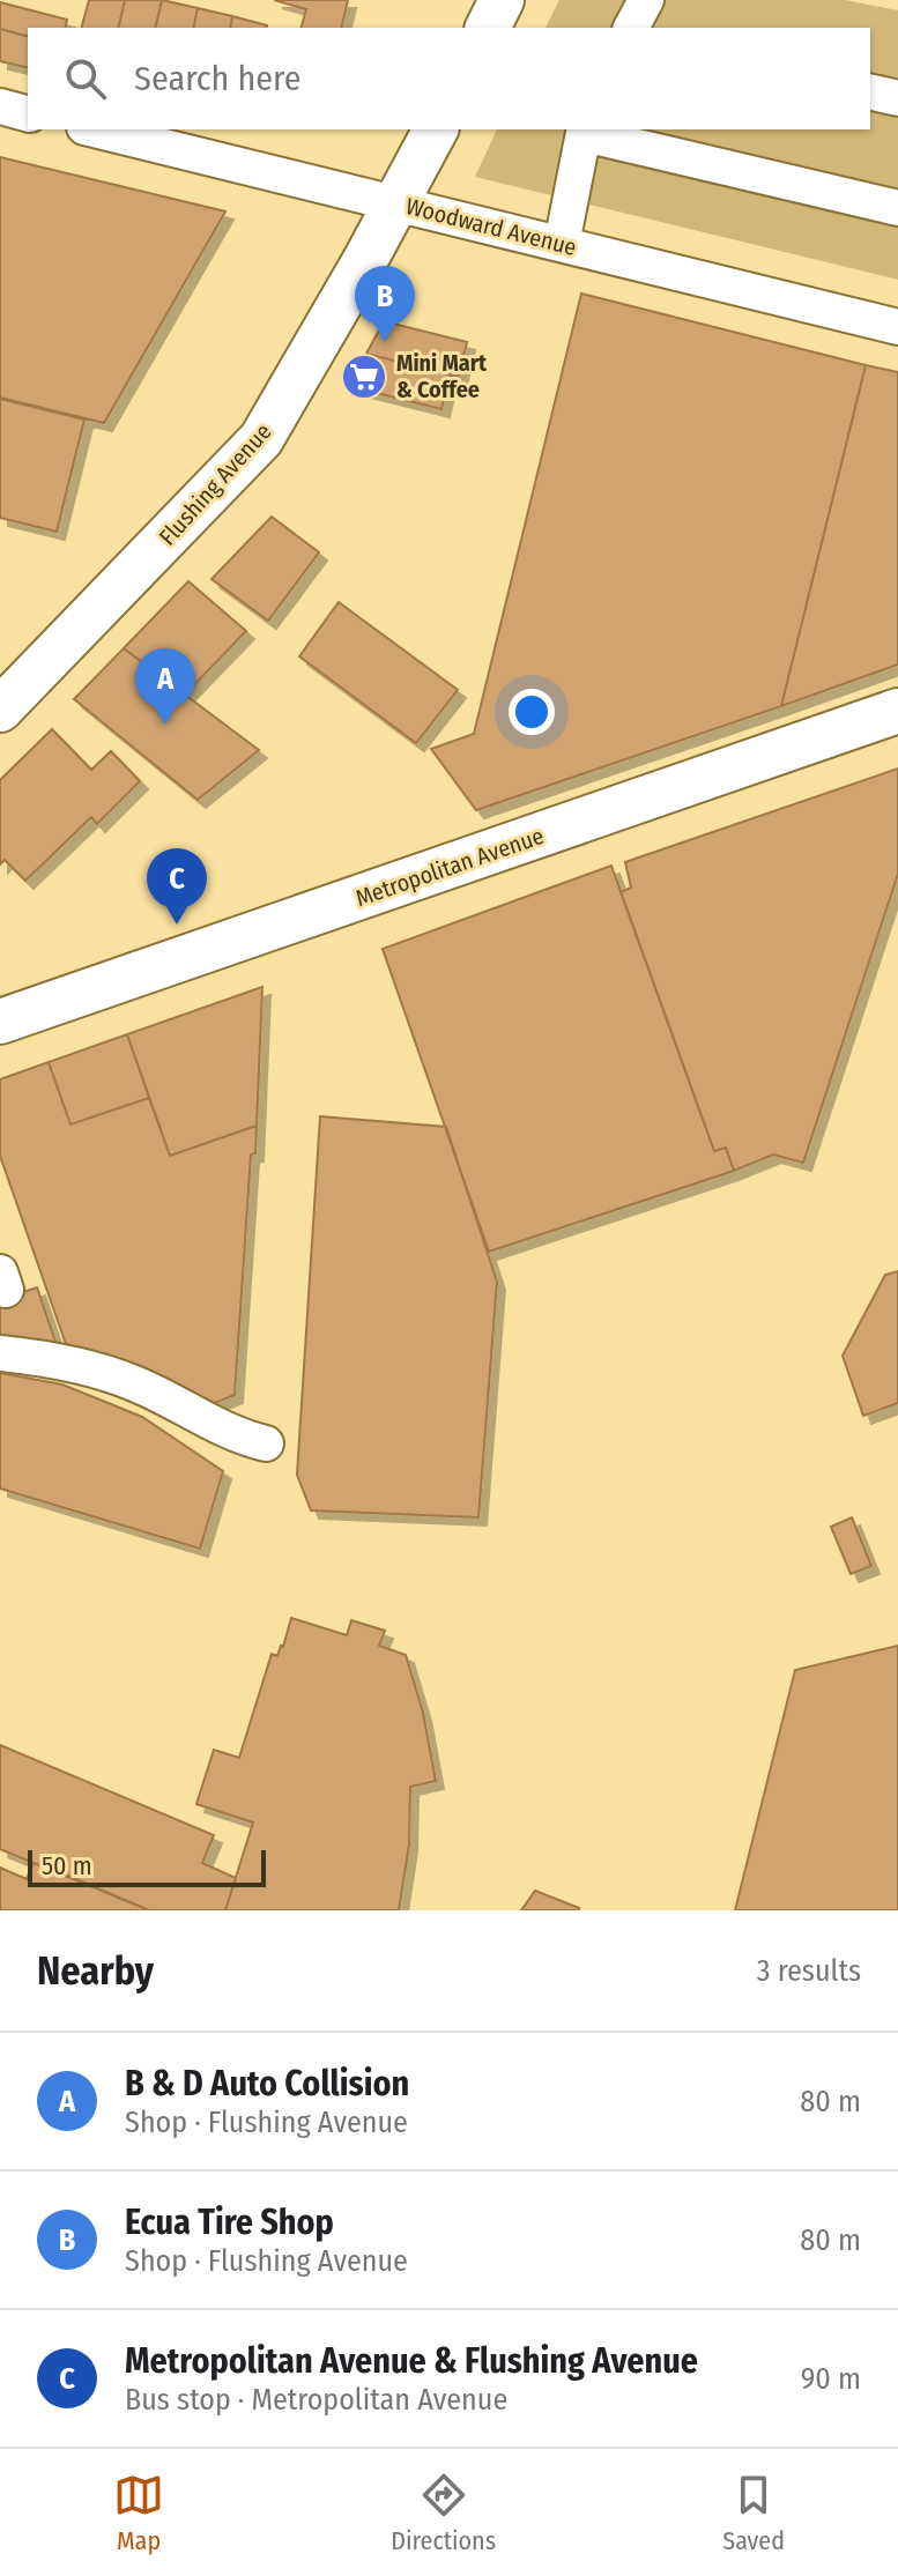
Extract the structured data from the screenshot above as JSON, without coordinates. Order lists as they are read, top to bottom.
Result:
{
  "streets": {
    "main road": ["Flushing Avenue", "Metropolitan Avenue"],
    "street": ["Woodward Avenue"]
  },
  "crossings": [
    ["Woodward Avenue", "Flushing Avenue"]
  ],
  "places": {
    "supermarket": ["Mini Mart & Coffee"]
  },
  "scale_bar": "50 m",
  "page": {
    "search": "Search here",
    "pins": ["B", "A", "C"],
    "scale": "50 m",
    "heading": ["Nearby", "3 results"],
    "list": [
      {
        "mark": "A",
        "name": "B & D Auto Collision",
        "note": "Shop · Flushing Avenue",
        "value": "80 m"
      },
      {
        "mark": "B",
        "name": "Ecua Tire Shop",
        "note": "Shop · Flushing Avenue",
        "value": "80 m"
      },
      {
        "mark": "C",
        "name": "Metropolitan Avenue & Flushing Avenue",
        "note": "Bus stop · Metropolitan Avenue",
        "value": "90 m"
      }
    ],
    "nav": ["Map", "Directions", "Saved"]
  }
}
